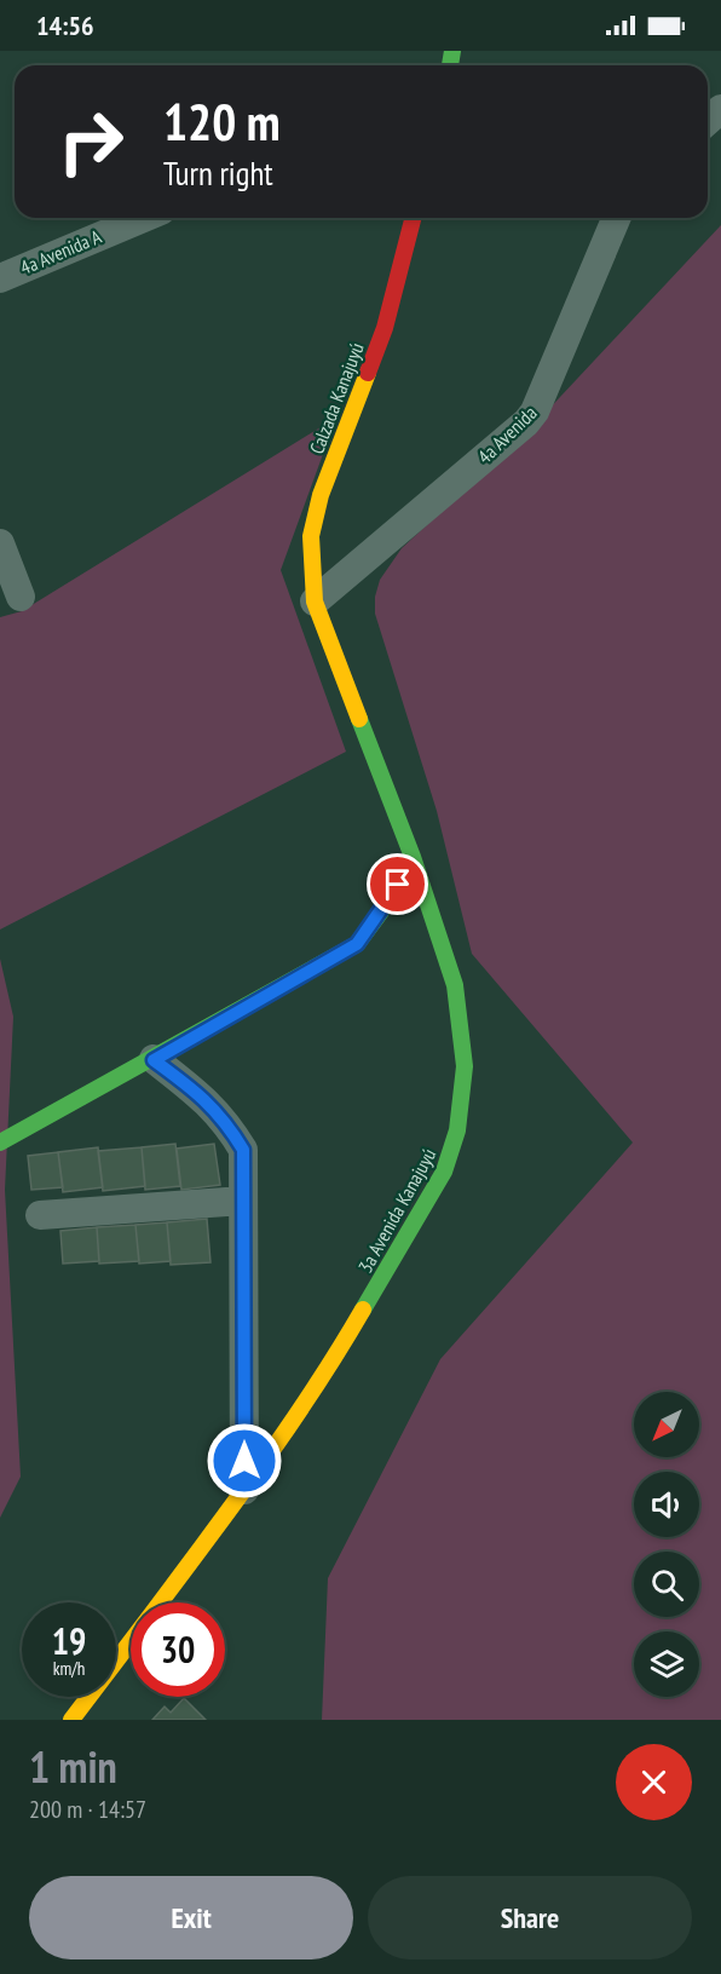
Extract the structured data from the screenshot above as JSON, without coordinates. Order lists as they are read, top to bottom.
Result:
{
  "streets": {
    "street": [
      "4a Avenida A",
      "Calzada Kanajuyú",
      "4a Avenida",
      "3a Avenida Kanajuyú"
    ]
  },
  "crossings": [
    ["Calzada Kanajuyú", "4a Avenida"],
    ["Calzada Kanajuyú", "3a Avenida Kanajuyú"],
    ["4a Avenida", "3a Avenida Kanajuyú"]
  ],
  "north": "bottom left",
  "page": {
    "status": "14:56",
    "turn": ["120 m", "Turn right"],
    "speed": "19 km/h",
    "limit": "30",
    "heading": ["1 min", "200 m · 14:57"],
    "buttons": ["Exit", "Share"]
  }
}
